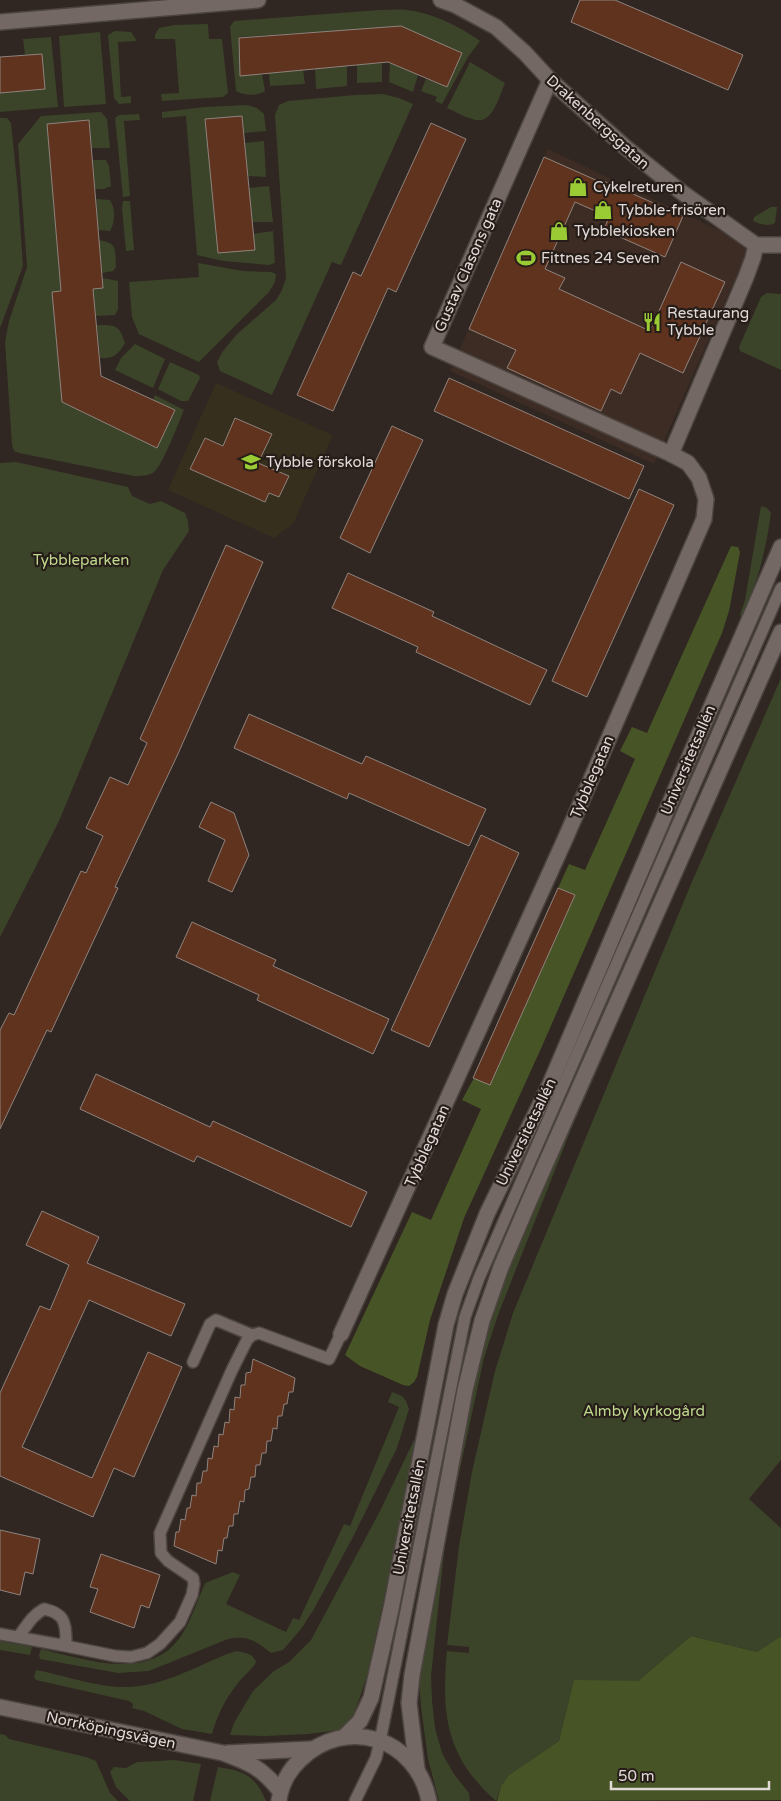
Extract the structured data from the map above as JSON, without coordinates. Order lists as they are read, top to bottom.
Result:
{
  "streets": {
    "main road": [
      "Drakenbergsgatan",
      "Gustav Clasons gata",
      "Universitetsallén",
      "Tybblegatan",
      "Norrköpingsvägen"
    ]
  },
  "crossings": [
    ["Drakenbergsgatan", "Gustav Clasons gata"],
    ["Gustav Clasons gata", "Tybblegatan"]
  ],
  "parks": ["Tybbleparken", "Almby kyrkogård"],
  "places": {
    "shop": ["Cykelreturen", "Tybble-frisören", "Tybblekiosken"],
    "sports": ["Fittnes 24 Seven"],
    "restaurant": ["Restaurang Tybble"],
    "school or university": ["Tybble förskola"]
  },
  "scale_bar": "50 m"
}
